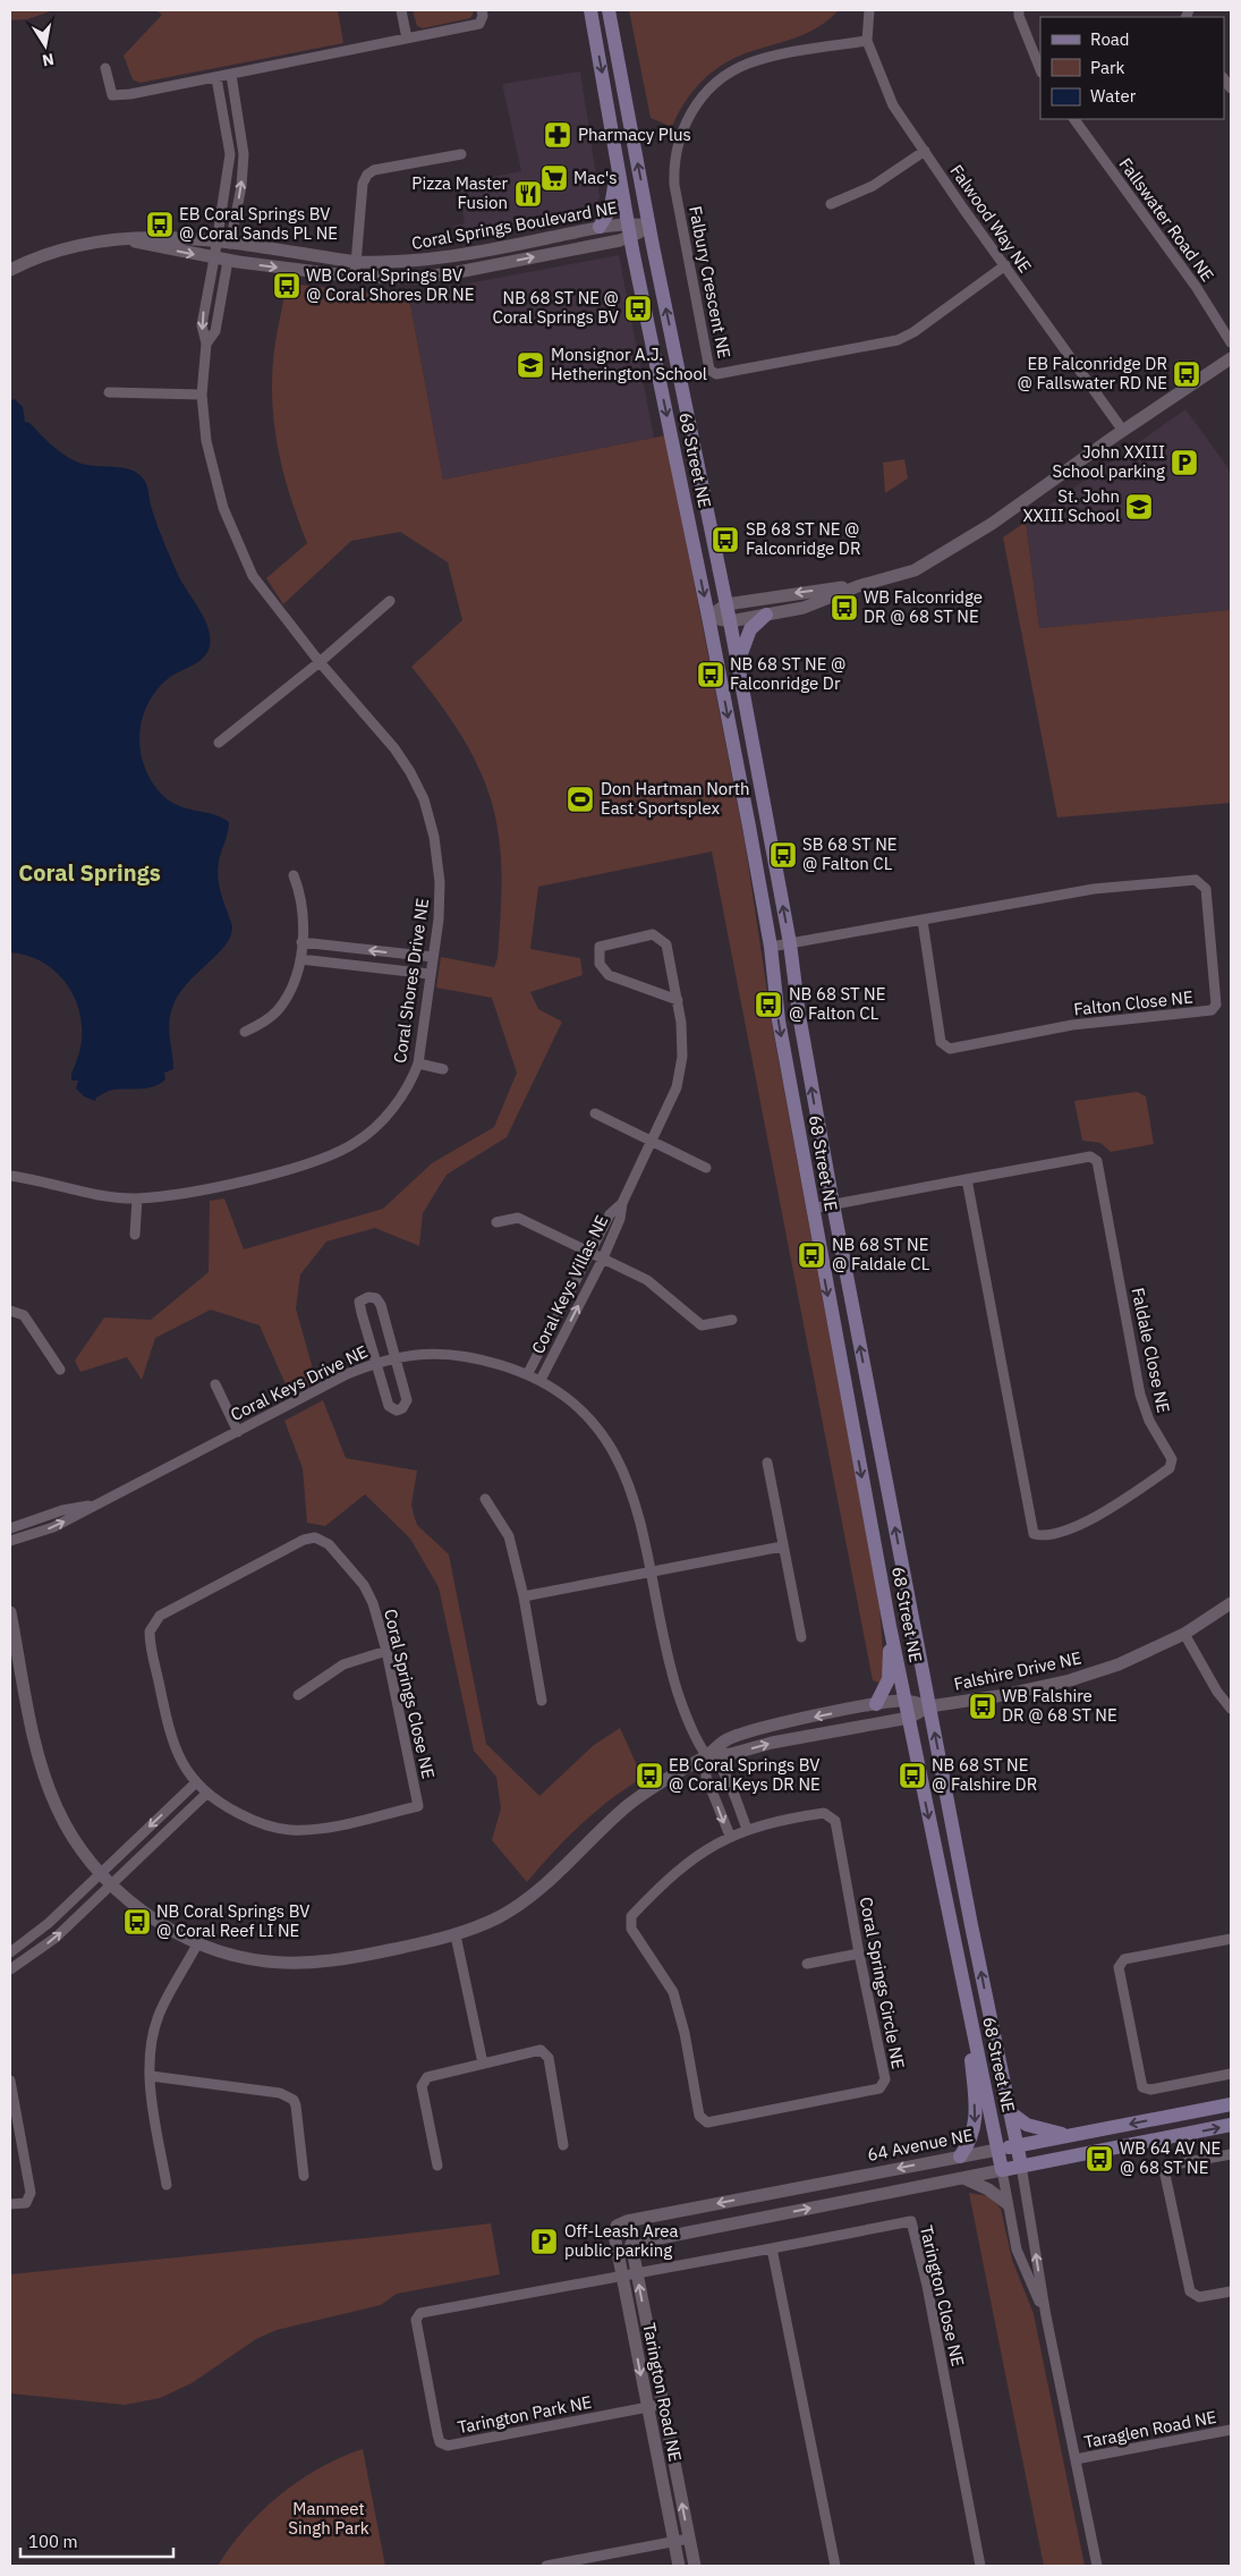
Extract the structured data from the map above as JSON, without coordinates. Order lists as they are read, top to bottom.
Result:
{
  "streets": {
    "main road": ["68 Street NE", "64 Avenue NE"],
    "street": [
      "Falwood Way NE",
      "Fallswater Road NE",
      "Coral Springs Boulevard NE",
      "Falbury Crescent NE",
      "Coral Shores Drive NE",
      "Falton Close NE",
      "Coral Keys Villas NE",
      "Faldale Close NE",
      "Coral Keys Drive NE",
      "Falshire Drive NE",
      "Coral Springs Close NE",
      "Coral Springs Circle NE",
      "Tarington Close NE",
      "Tarington Road NE",
      "Tarington Park NE",
      "Taraglen Road NE"
    ]
  },
  "crossings": [
    ["Falwood Way NE", "Falbury Crescent NE"],
    ["Coral Springs Boulevard NE", "68 Street NE"],
    ["Coral Springs Boulevard NE", "Coral Shores Drive NE"],
    ["68 Street NE", "Falton Close NE"],
    ["68 Street NE", "Faldale Close NE"],
    ["68 Street NE", "Falshire Drive NE"],
    ["68 Street NE", "64 Avenue NE"],
    ["68 Street NE", "Taraglen Road NE"],
    ["Coral Keys Villas NE", "Coral Keys Drive NE"],
    ["64 Avenue NE", "Tarington Road NE"],
    ["Tarington Close NE", "Tarington Park NE"],
    ["Tarington Road NE", "Tarington Park NE"]
  ],
  "districts": ["Coral Springs"],
  "parks": ["Manmeet Singh Park"],
  "places": {
    "pharmacy": ["Pharmacy Plus"],
    "supermarket": ["Mac's"],
    "restaurant": ["Pizza Master Fusion"],
    "bus stop": [
      "EB Coral Springs BV @ Coral Sands PL NE",
      "WB Coral Springs BV @ Coral Shores DR NE",
      "NB 68 ST NE @ Coral Springs BV",
      "EB Falconridge DR @ Fallswater RD NE",
      "SB 68 ST NE @ Falconridge DR",
      "WB Falconridge DR @ 68 ST NE",
      "NB 68 ST NE @ Falconridge Dr",
      "SB 68 ST NE @ Falton CL",
      "NB 68 ST NE @ Falton CL",
      "NB 68 ST NE @ Faldale CL",
      "WB Falshire DR @ 68 ST NE",
      "EB Coral Springs BV @ Coral Keys DR NE",
      "NB 68 ST NE @ Falshire DR",
      "NB Coral Springs BV @ Coral Reef LI NE",
      "WB 64 AV NE @ 68 ST NE"
    ],
    "school or university": ["Monsignor A.J. Hetherington School", "St. John XXIII School"],
    "parking": ["John XXIII School parking", "Off-Leash Area public parking"],
    "sports": ["Don Hartman North East Sportsplex"]
  },
  "legend": ["Road", "Park", "Water"],
  "scale_bar": "100 m",
  "north": "bottom"
}
